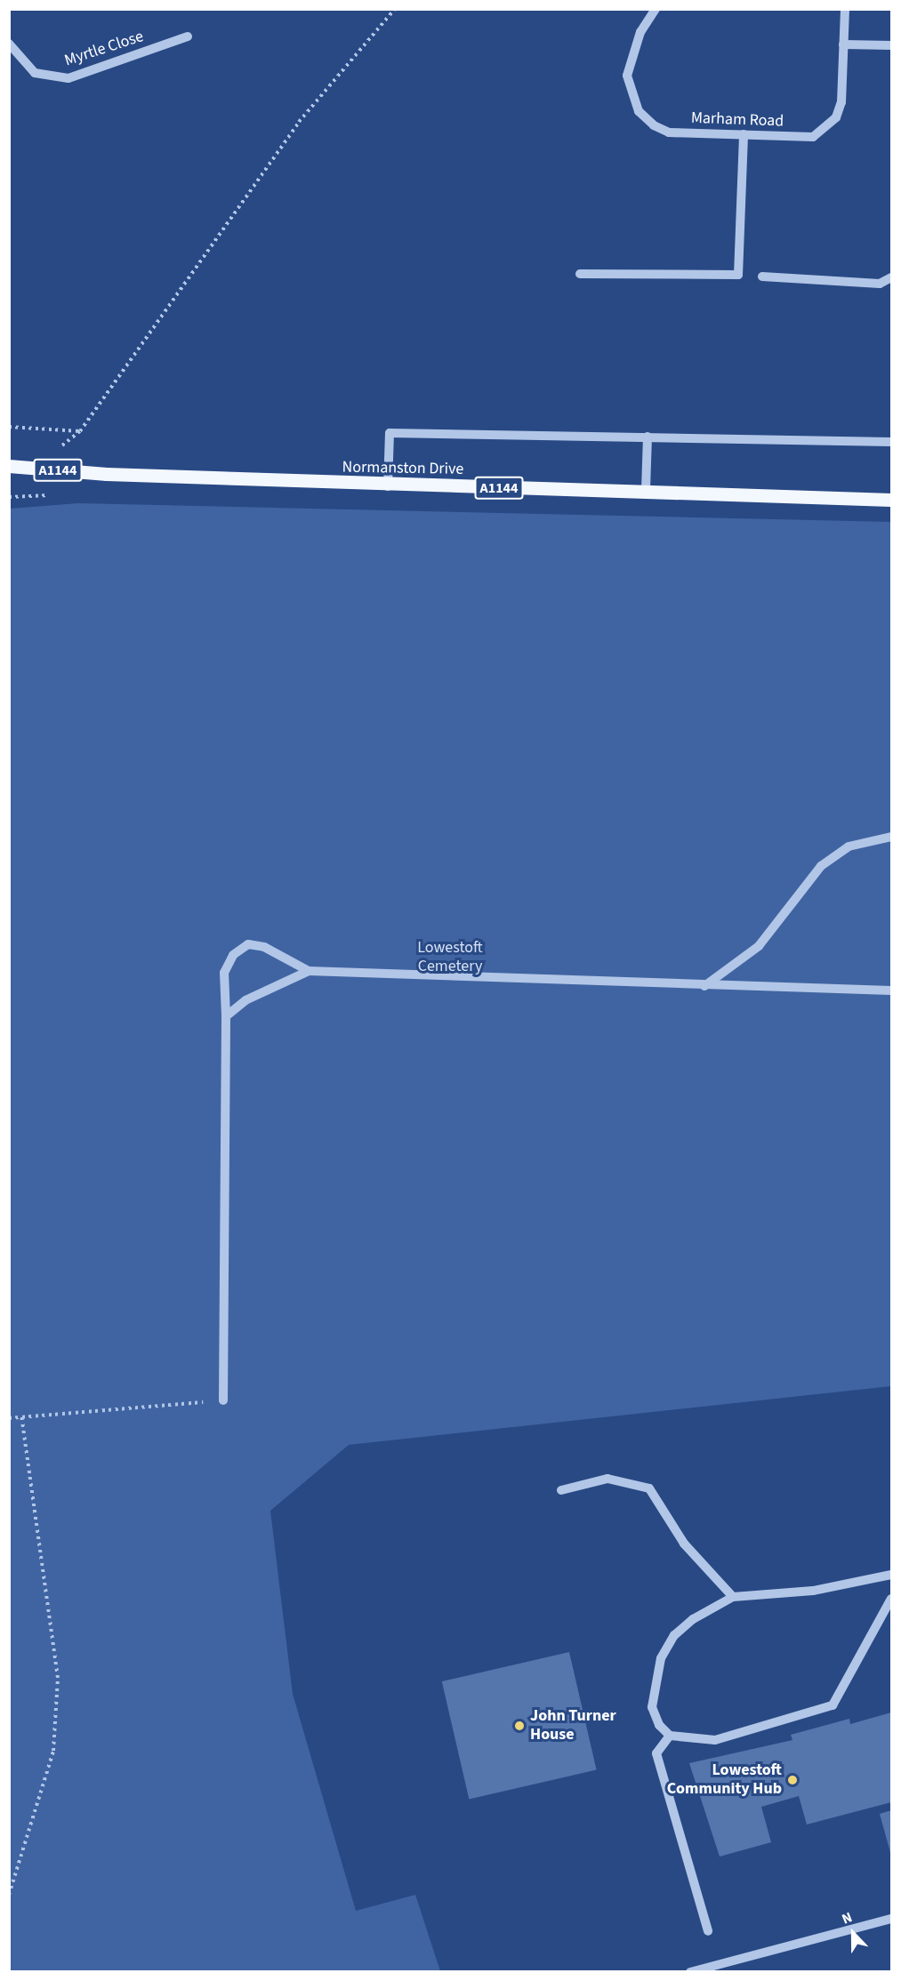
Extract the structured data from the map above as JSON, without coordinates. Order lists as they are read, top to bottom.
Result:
{
  "streets": {
    "main road": ["Normanston Drive", "A1144"],
    "street": ["Myrtle Close", "Marham Road"]
  },
  "parks": ["Lowestoft Cemetery"],
  "places": ["John Turner House", "Lowestoft Community Hub"],
  "north": "top"
}
